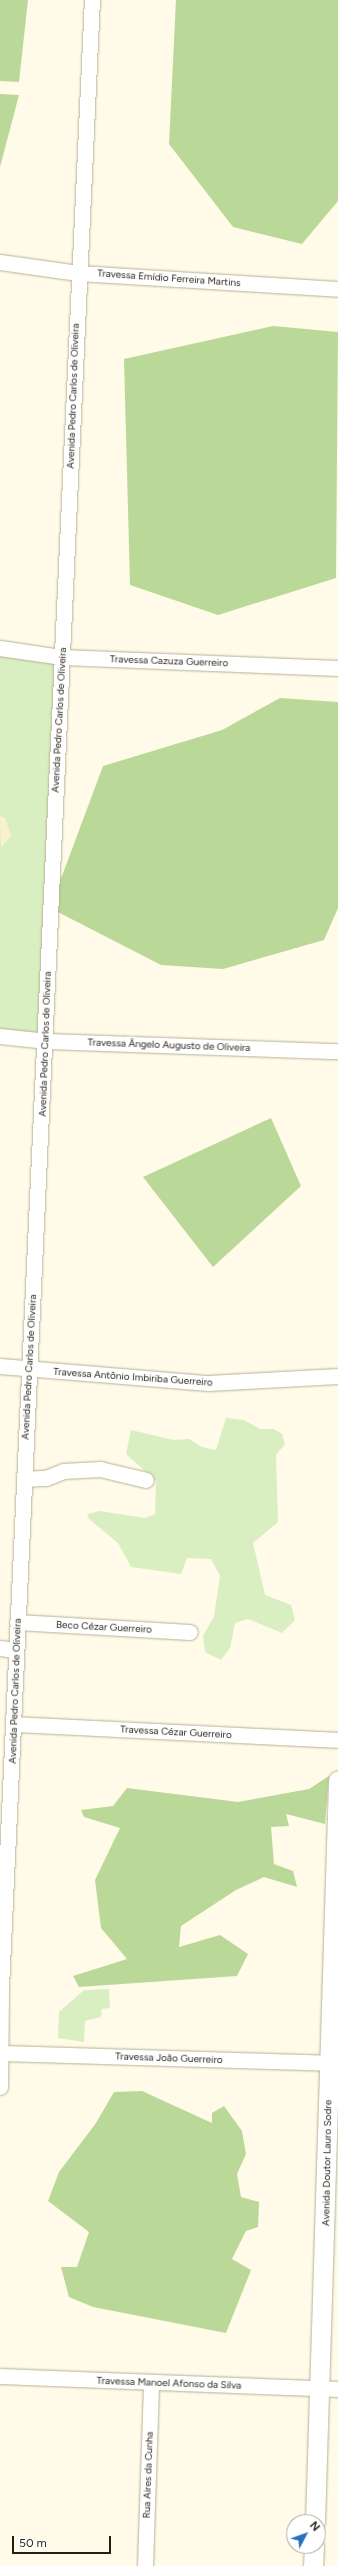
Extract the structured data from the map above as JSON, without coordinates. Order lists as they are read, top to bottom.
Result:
{
  "streets": {
    "street": [
      "Travessa Emídio Ferreira Martins",
      "Avenida Pedro Carlos de Oliveira",
      "Travessa Cazuza Guerreiro",
      "Travessa Ângelo Augusto de Oliveira",
      "Travessa Antônio Imbiriba Guerreiro",
      "Beco Cézar Guerreiro",
      "Travessa Cézar Guerreiro",
      "Travessa João Guerreiro",
      "Avenida Doutor Lauro Sodre",
      "Travessa Manoel Afonso da Silva",
      "Rua Aires da Cunha"
    ]
  },
  "crossings": [
    ["Travessa Emídio Ferreira Martins", "Avenida Pedro Carlos de Oliveira"],
    ["Avenida Pedro Carlos de Oliveira", "Travessa Cazuza Guerreiro"],
    ["Avenida Pedro Carlos de Oliveira", "Travessa Ângelo Augusto de Oliveira"],
    ["Avenida Pedro Carlos de Oliveira", "Travessa Antônio Imbiriba Guerreiro"],
    ["Avenida Pedro Carlos de Oliveira", "Beco Cézar Guerreiro"],
    ["Avenida Pedro Carlos de Oliveira", "Travessa Cézar Guerreiro"],
    ["Avenida Pedro Carlos de Oliveira", "Travessa João Guerreiro"],
    ["Travessa João Guerreiro", "Avenida Doutor Lauro Sodre"],
    ["Avenida Doutor Lauro Sodre", "Travessa Manoel Afonso da Silva"],
    ["Travessa Manoel Afonso da Silva", "Rua Aires da Cunha"]
  ],
  "scale_bar": "50 m",
  "north": "top right"
}
